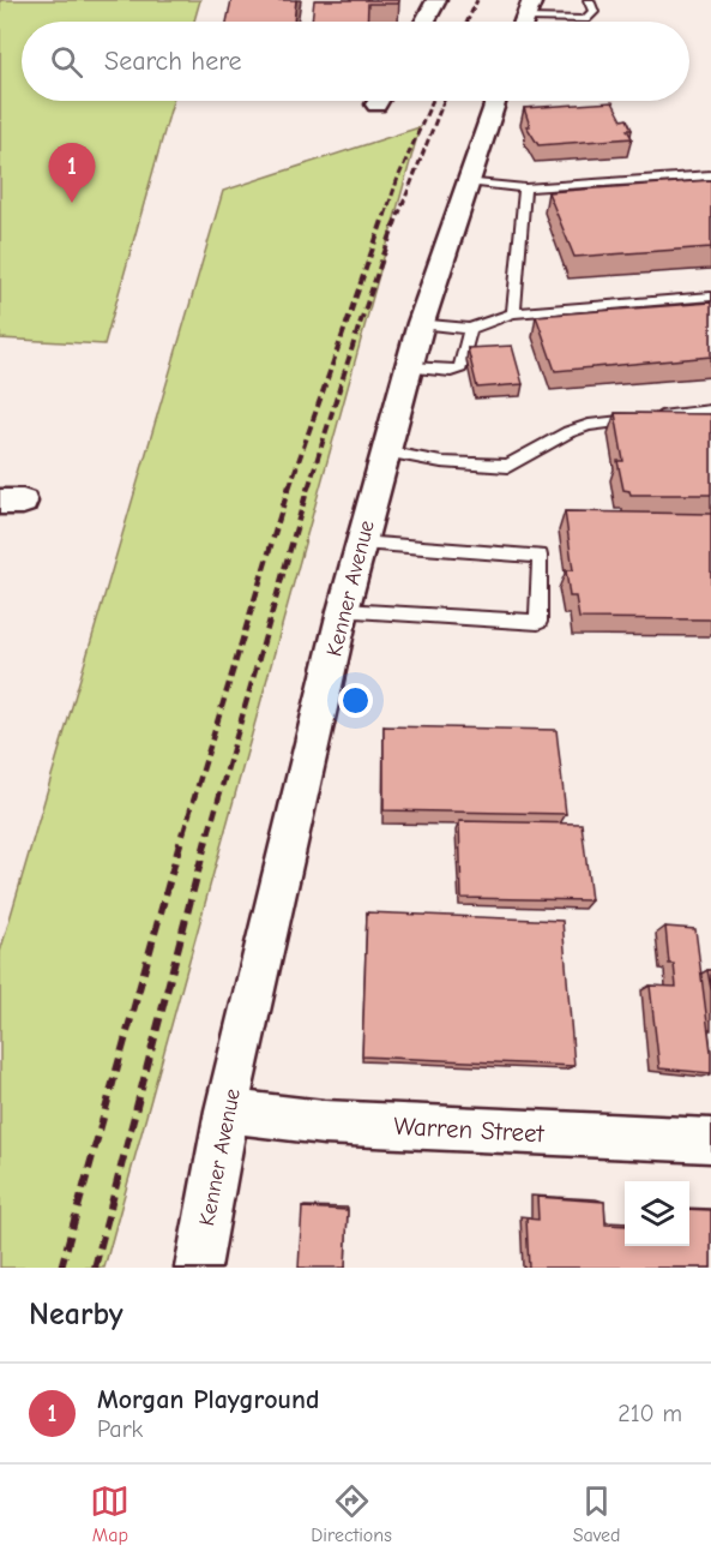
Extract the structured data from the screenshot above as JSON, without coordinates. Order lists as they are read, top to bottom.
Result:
{
  "streets": {
    "street": ["Kenner Avenue", "Warren Street"]
  },
  "crossings": [
    ["Kenner Avenue", "Warren Street"]
  ],
  "page": {
    "search": "Search here",
    "pins": "1",
    "heading": "Nearby",
    "list": [
      {
        "mark": "1",
        "name": "Morgan Playground",
        "note": "Park",
        "value": "210 m"
      }
    ],
    "nav": ["Map", "Directions", "Saved"]
  }
}
